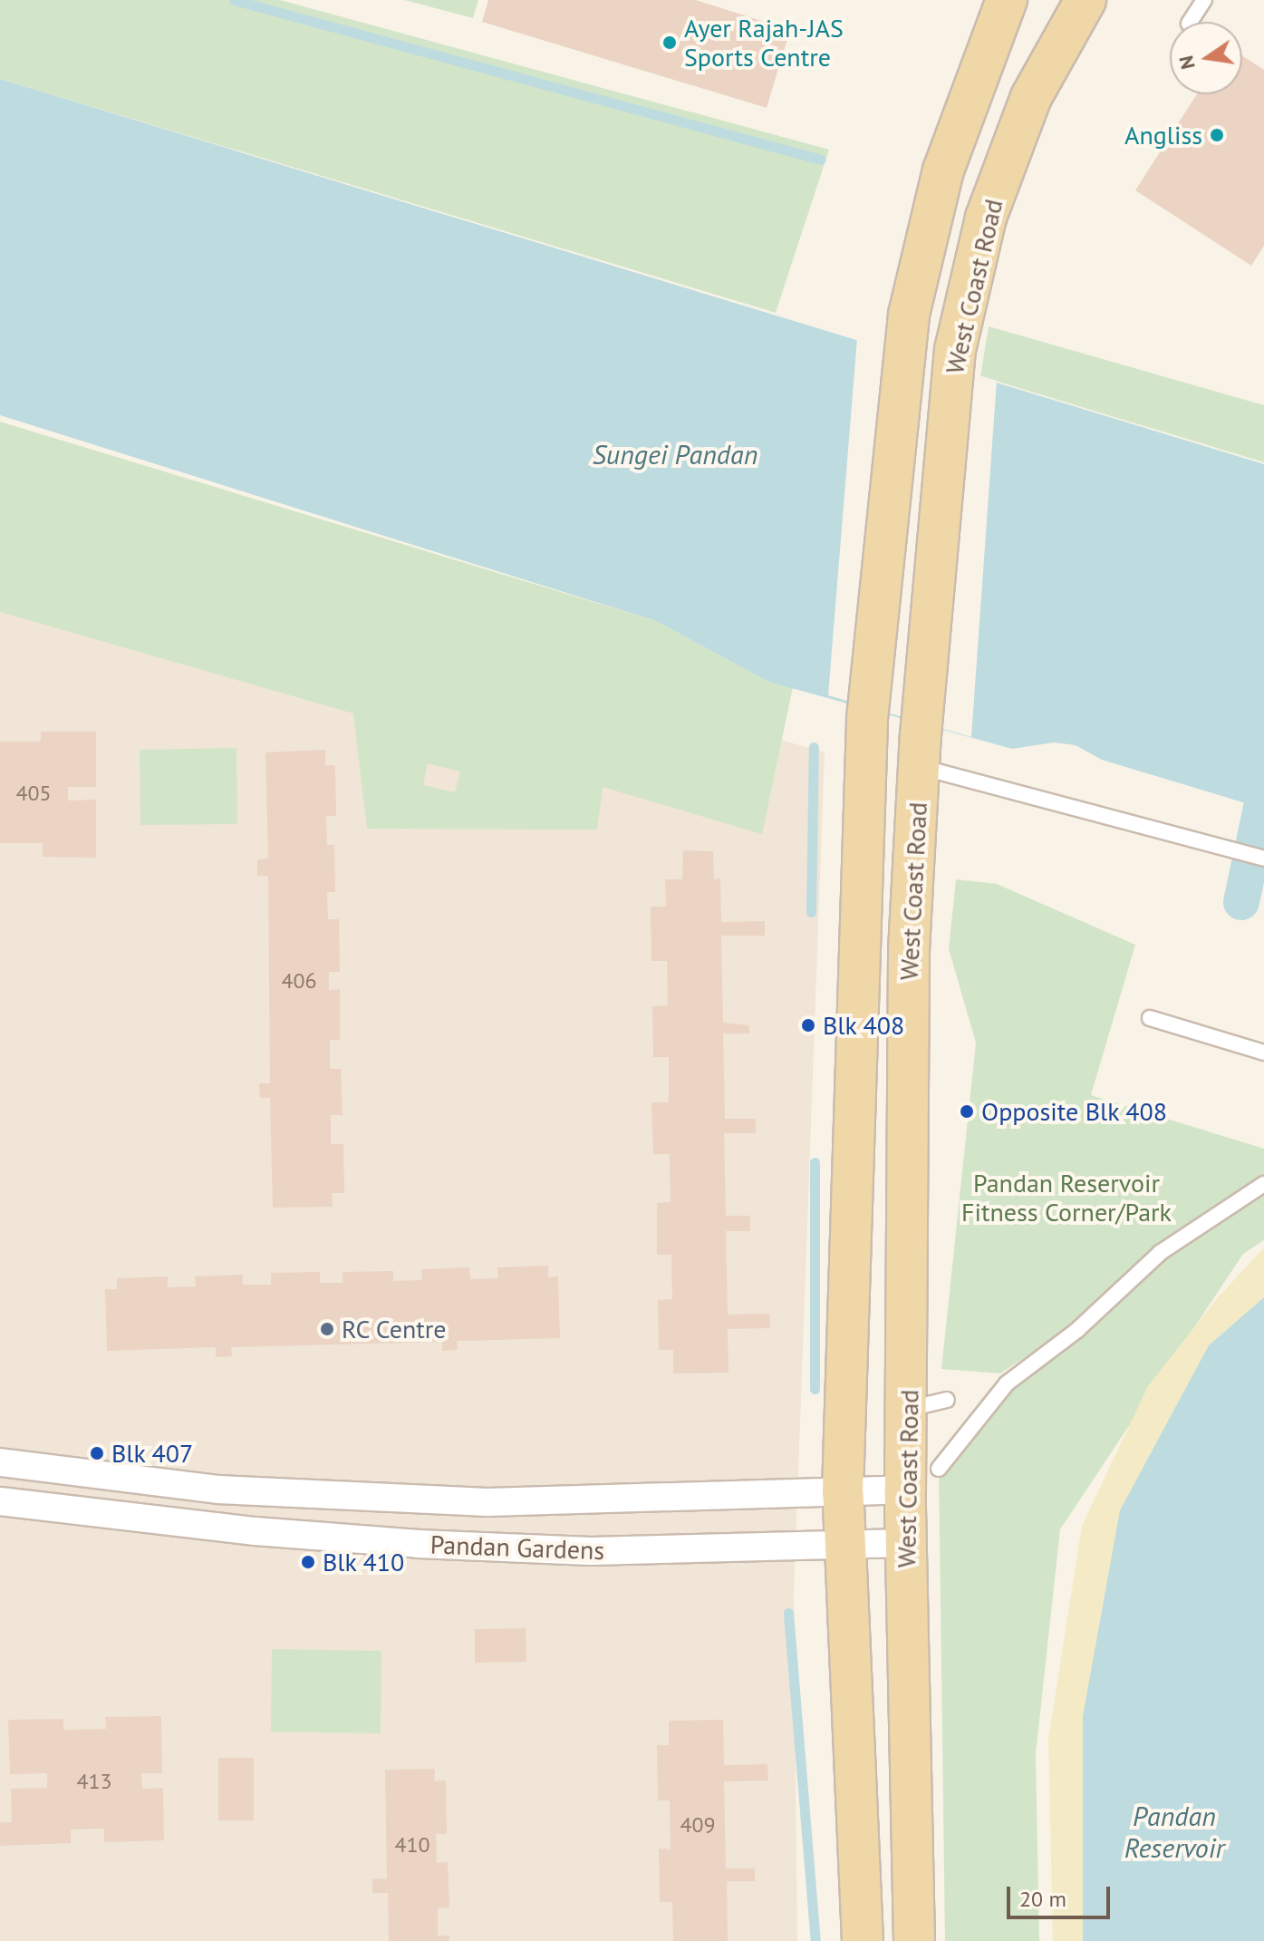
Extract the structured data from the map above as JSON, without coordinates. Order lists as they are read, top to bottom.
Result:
{
  "streets": {
    "main road": ["West Coast Road"],
    "street": ["Pandan Gardens"]
  },
  "crossings": [
    ["West Coast Road", "Pandan Gardens"]
  ],
  "water": ["Sungei Pandan", "Pandan Reservoir"],
  "parks": ["Pandan Reservoir Fitness Corner/Park"],
  "places": [
    "Ayer Rajah-JAS Sports Centre",
    "Angliss",
    "Blk 408",
    "Opposite Blk 408",
    "RC Centre",
    "Blk 407",
    "Blk 410"
  ],
  "house_numbers": [
    "405",
    "406",
    "413",
    "409",
    "410"
  ],
  "scale_bar": "20 m",
  "north": "left"
}
